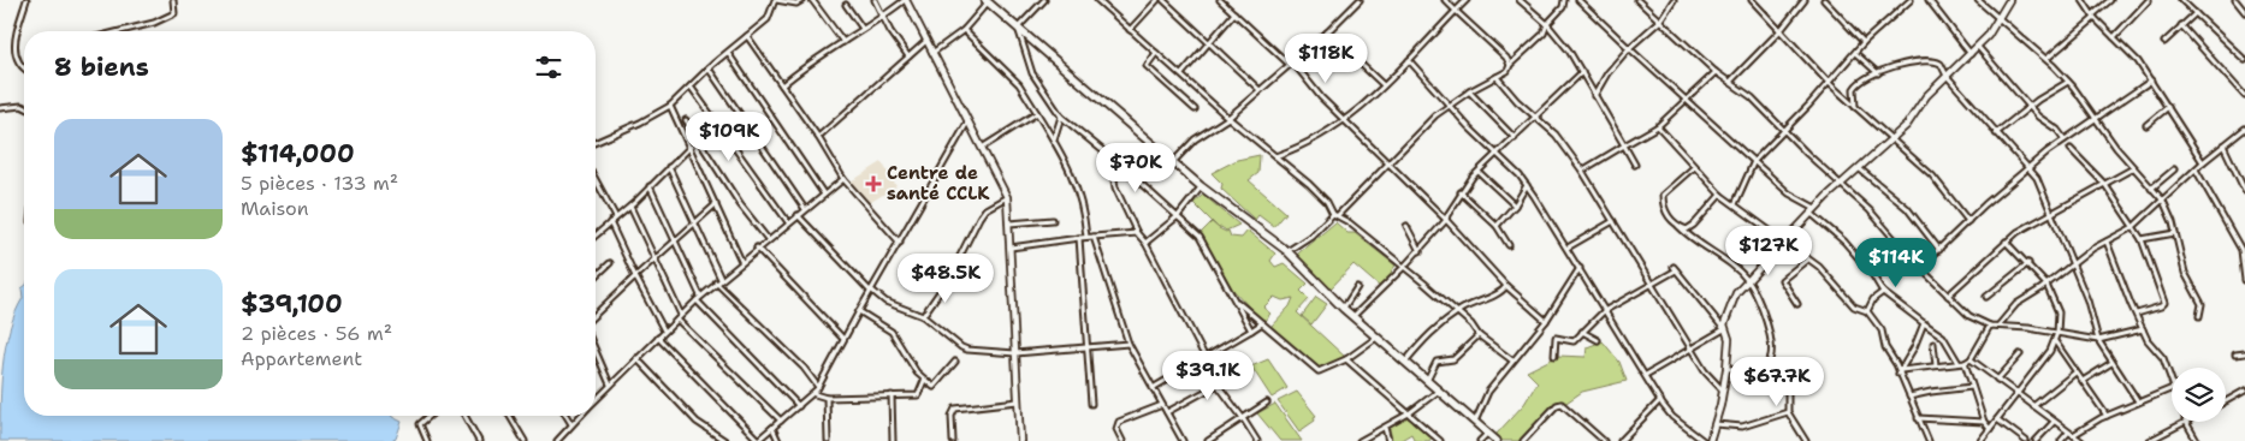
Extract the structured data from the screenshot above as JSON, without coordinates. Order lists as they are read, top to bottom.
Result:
{
  "places": {
    "health": ["Centre de santé CCLK"]
  },
  "page": {
    "heading": "8 biens",
    "price": [
      "$118K",
      "$109K",
      "$70K",
      "$127K",
      "$114K",
      "$48.5K",
      "$39.1K",
      "$67.7K"
    ],
    "list": [
      {
        "name": "$114,000",
        "note": "5 pièces · 133 m² · Maison"
      },
      {
        "name": "$39,100",
        "note": "2 pièces · 56 m² · Appartement"
      }
    ]
  }
}
